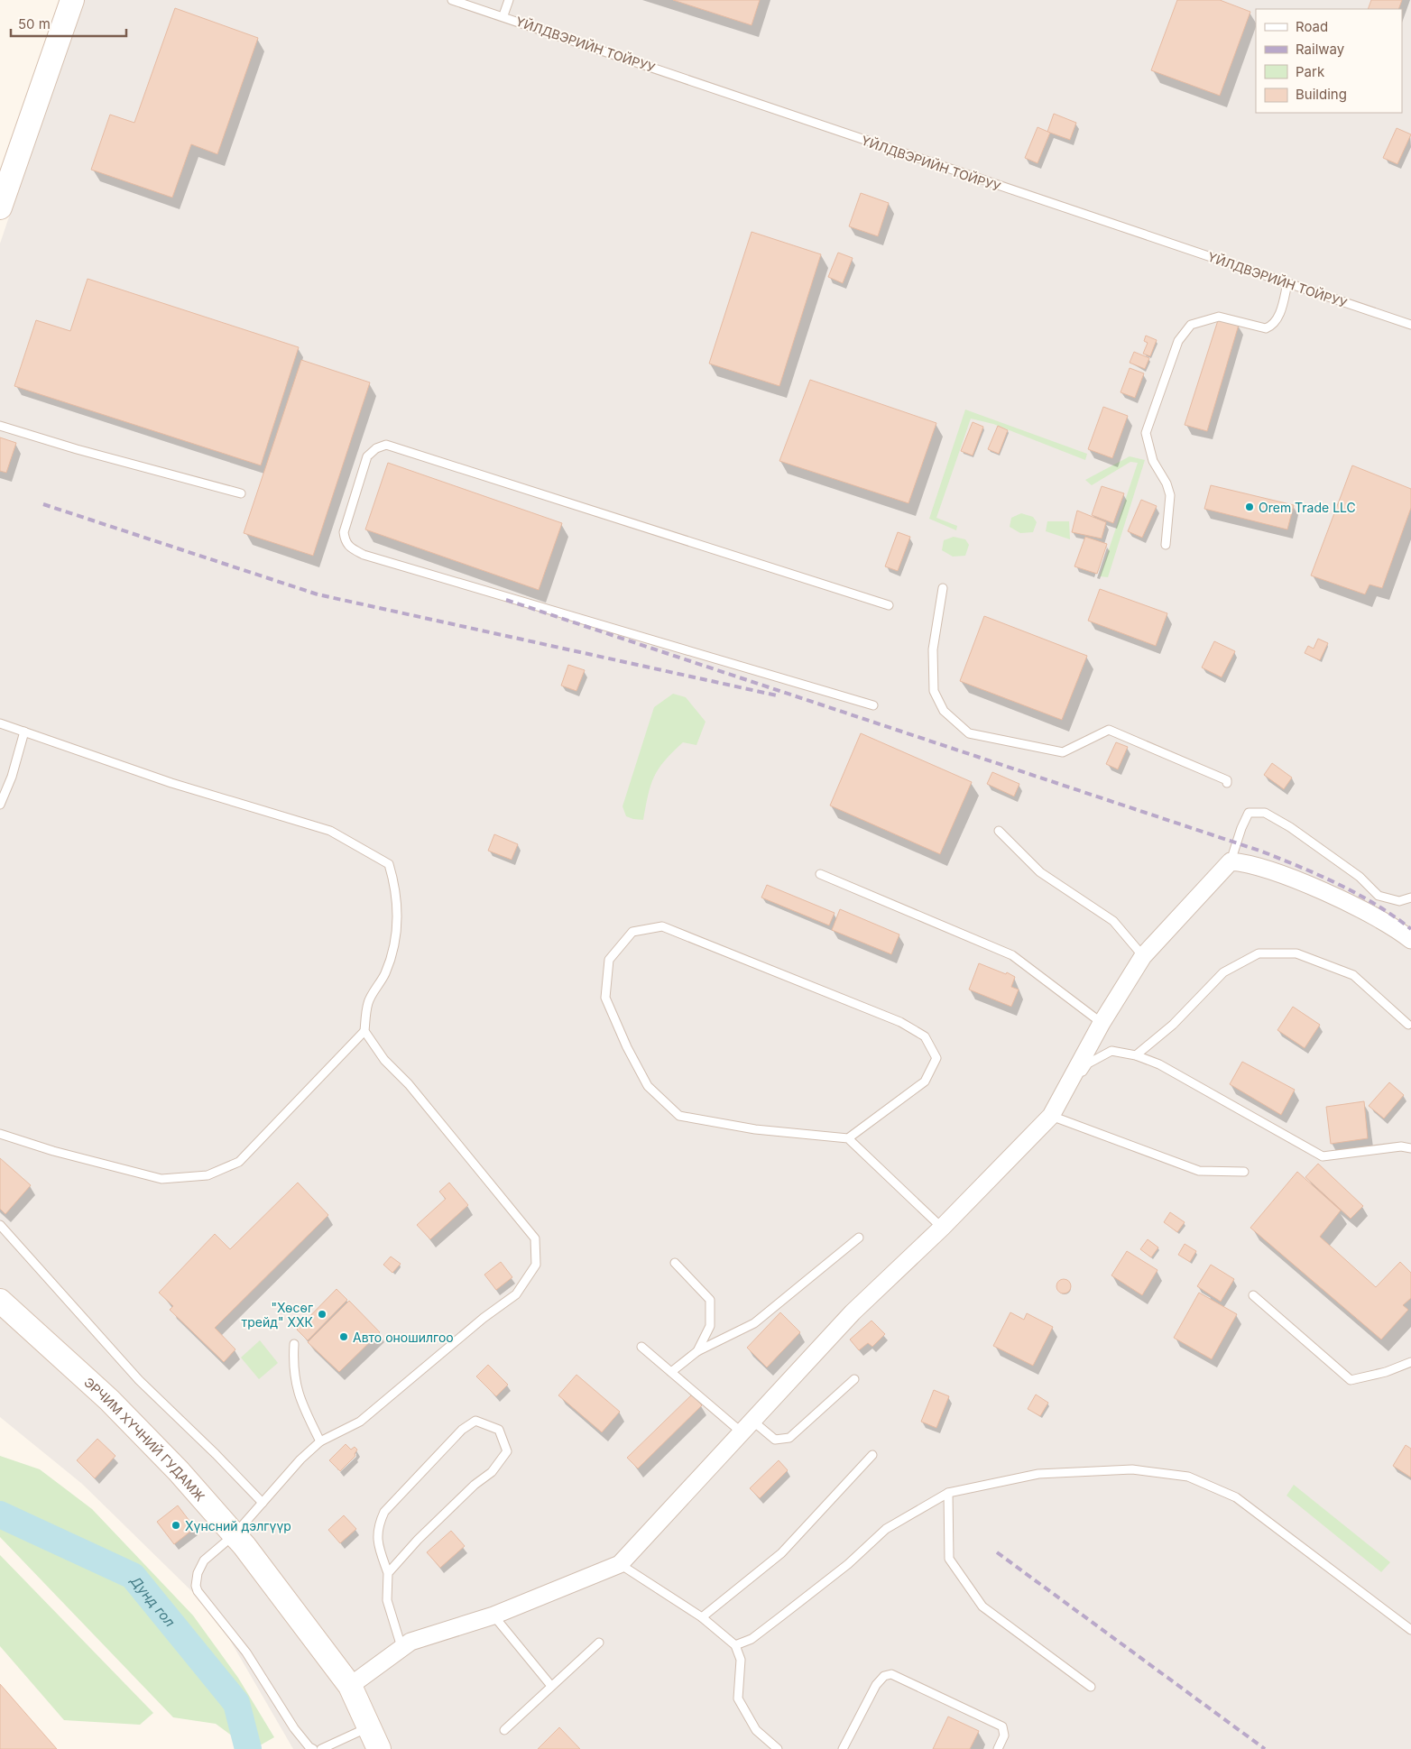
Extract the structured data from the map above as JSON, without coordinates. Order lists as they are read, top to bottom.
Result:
{
  "streets": {
    "main road": ["ЭРЧИМ ХҮЧНИЙ ГУДАМЖ"],
    "lane": ["ҮЙЛДВЭРИЙН ТОЙРУУ"]
  },
  "water": ["Дунд гол"],
  "places": [
    "Orem Trade LLC",
    "\"Хөсөг трейд\" ХХК",
    "Авто оношилгоо",
    "Хүнсний дэлгүүр"
  ],
  "legend": [
    "Road",
    "Railway",
    "Park",
    "Building"
  ],
  "scale_bar": "50 m"
}
